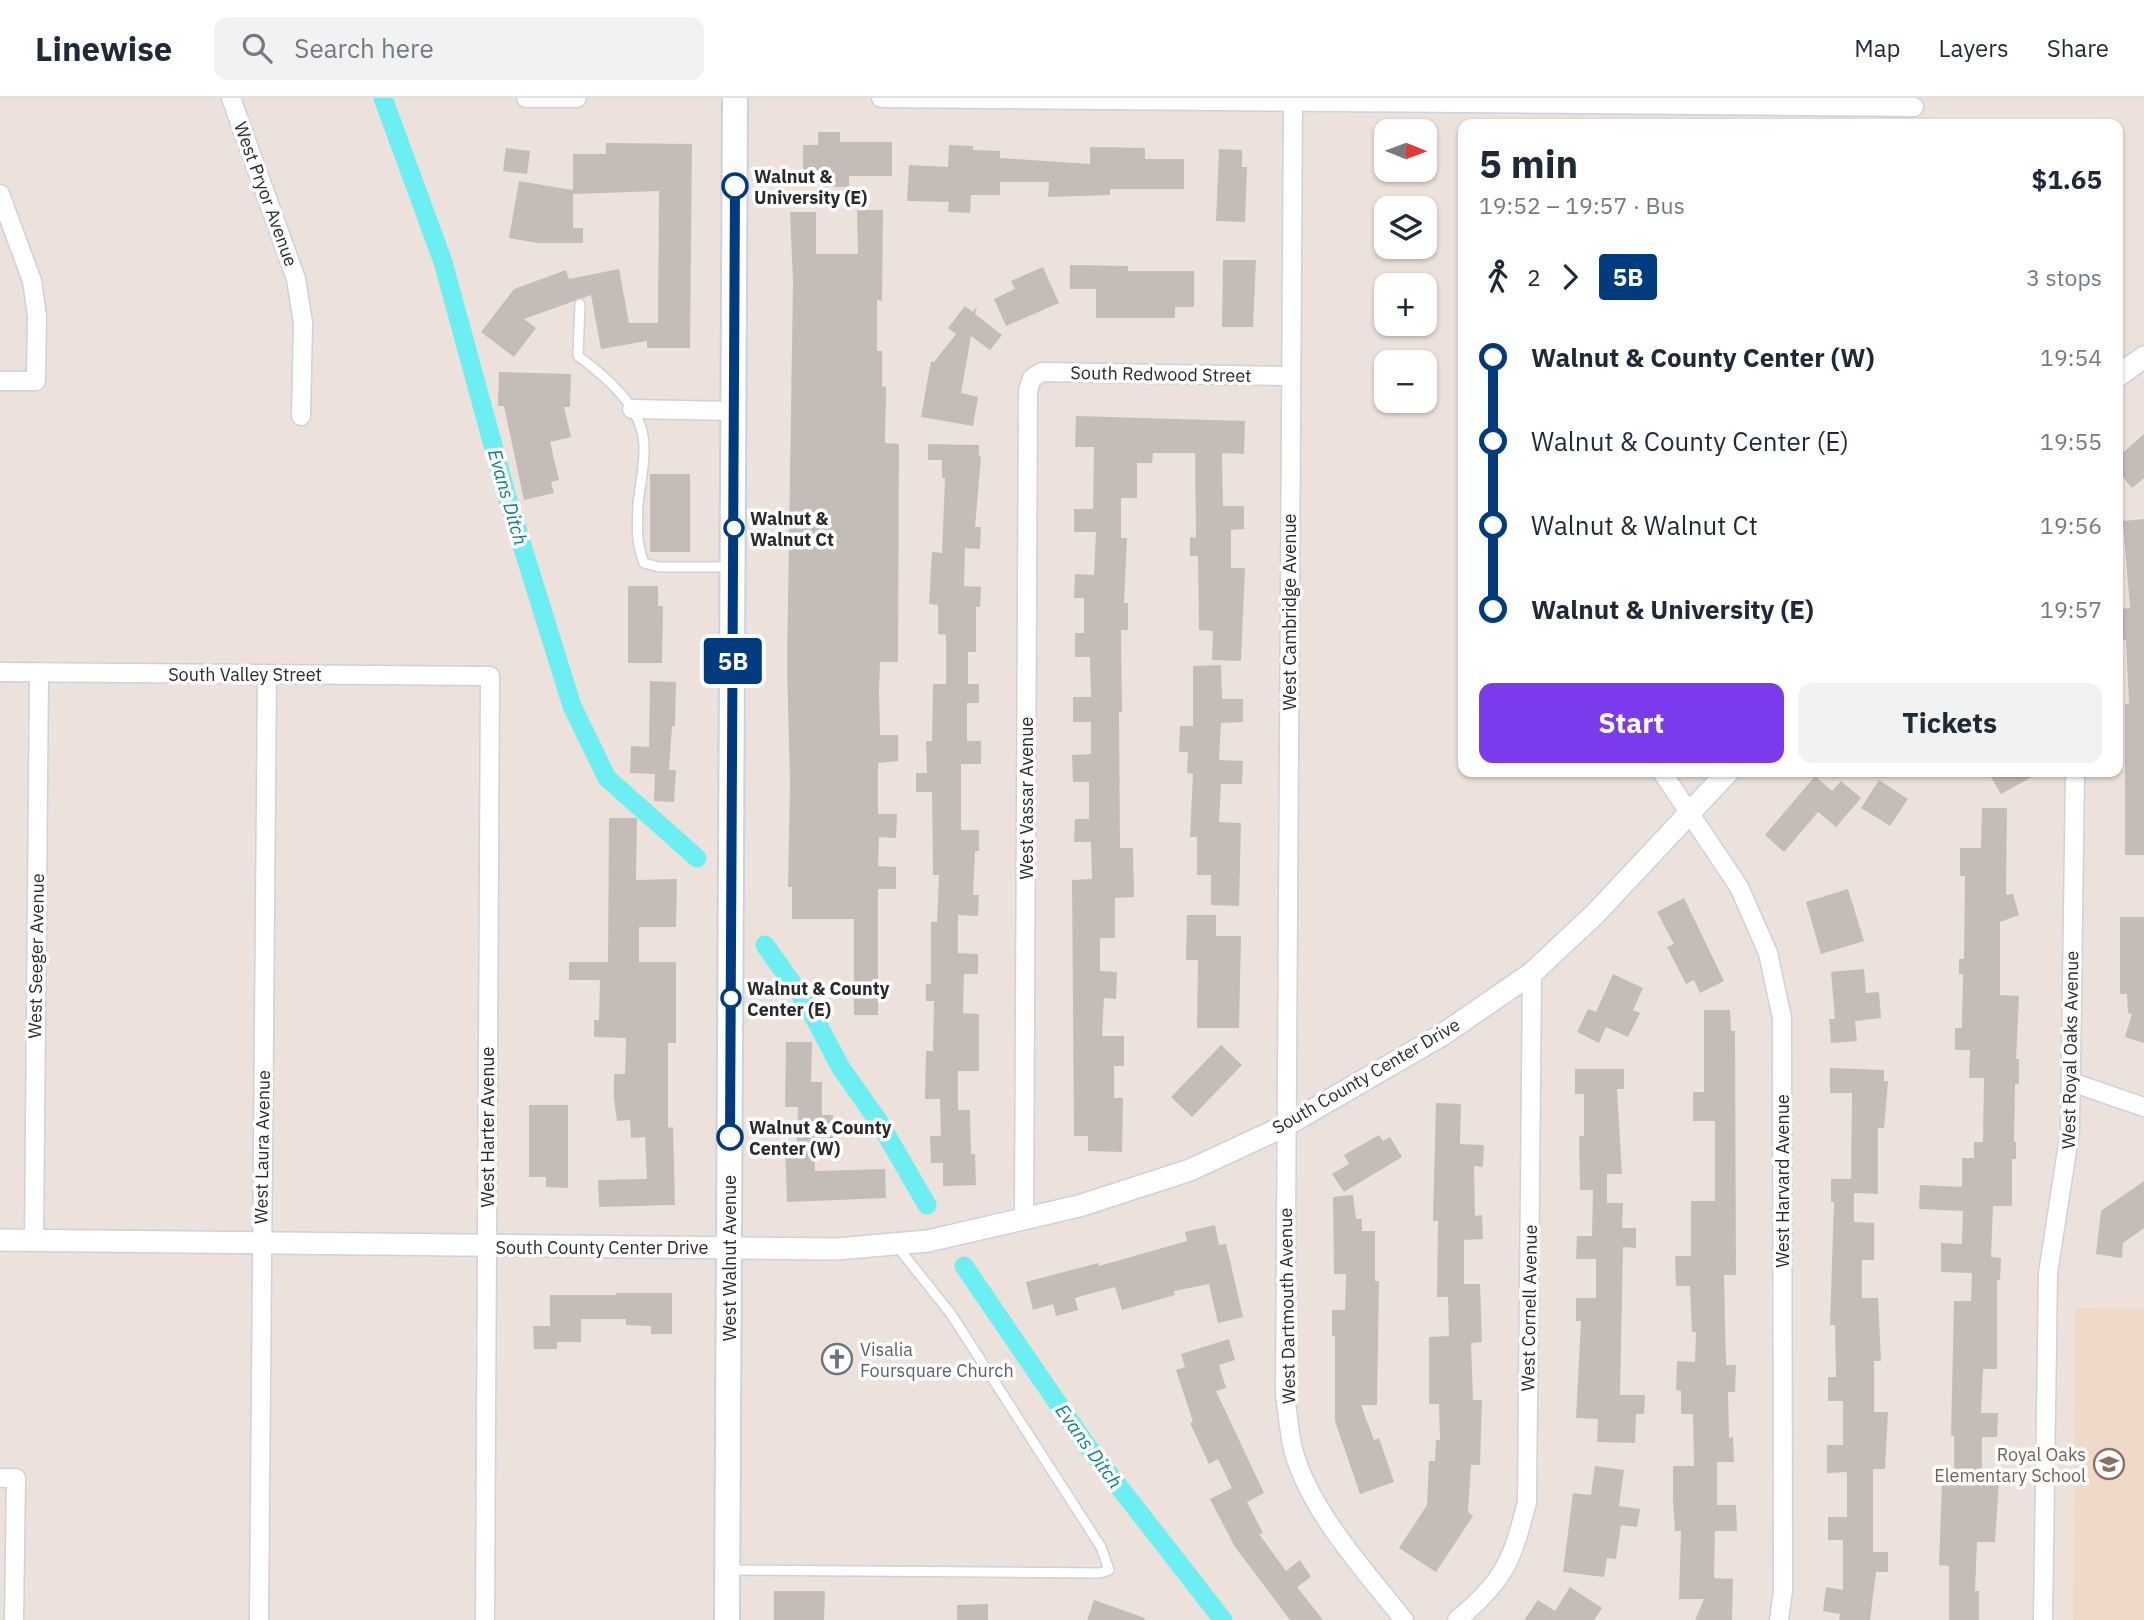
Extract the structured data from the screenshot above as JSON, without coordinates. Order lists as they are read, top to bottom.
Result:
{
  "streets": {
    "main road": ["West Walnut Avenue"],
    "street": [
      "West Pryor Avenue",
      "South Redwood Street",
      "West Cambridge Avenue",
      "South Valley Street",
      "West Vassar Avenue",
      "West Seeger Avenue",
      "West Royal Oaks Avenue",
      "South County Center Drive",
      "West Harter Avenue",
      "West Laura Avenue",
      "West Harvard Avenue",
      "West Dartmouth Avenue",
      "West Cornell Avenue"
    ]
  },
  "crossings": [
    ["South Redwood Street", "West Cambridge Avenue"],
    ["South Redwood Street", "West Vassar Avenue"],
    ["West Cambridge Avenue", "South County Center Drive"],
    ["West Cambridge Avenue", "West Dartmouth Avenue"],
    ["South Valley Street", "West Seeger Avenue"],
    ["South Valley Street", "West Harter Avenue"],
    ["South Valley Street", "West Laura Avenue"],
    ["West Vassar Avenue", "South County Center Drive"],
    ["West Seeger Avenue", "South County Center Drive"],
    ["South County Center Drive", "West Harter Avenue"],
    ["South County Center Drive", "West Laura Avenue"],
    ["South County Center Drive", "West Harvard Avenue"],
    ["South County Center Drive", "West Walnut Avenue"],
    ["South County Center Drive", "West Dartmouth Avenue"],
    ["South County Center Drive", "West Cornell Avenue"]
  ],
  "water": ["Evans Ditch"],
  "places": {
    "other": [
      "Walnut & University (E)",
      "Walnut & Walnut Ct",
      "Walnut & County Center (E)",
      "Walnut & County Center (W)"
    ],
    "church": ["Visalia Foursquare Church"],
    "school or university": ["Royal Oaks Elementary School"]
  },
  "lines": ["bus line 5B"],
  "north": "right",
  "page": {
    "header": "Linewise",
    "search": "Search here",
    "nav": ["Map", "Layers", "Share"],
    "on_map": "5B",
    "map_buttons": ["+", "−"],
    "heading": ["5 min", "19:52 – 19:57 · Bus", "$1.65"],
    "legs": ["2", "5B", "3 stops"],
    "list": [
      {
        "name": "Walnut & County Center (W)",
        "value": "19:54"
      },
      {
        "name": "Walnut & County Center (E)",
        "value": "19:55"
      },
      {
        "name": "Walnut & Walnut Ct",
        "value": "19:56"
      },
      {
        "name": "Walnut & University (E)",
        "value": "19:57"
      }
    ],
    "buttons": ["Start", "Tickets"]
  }
}
